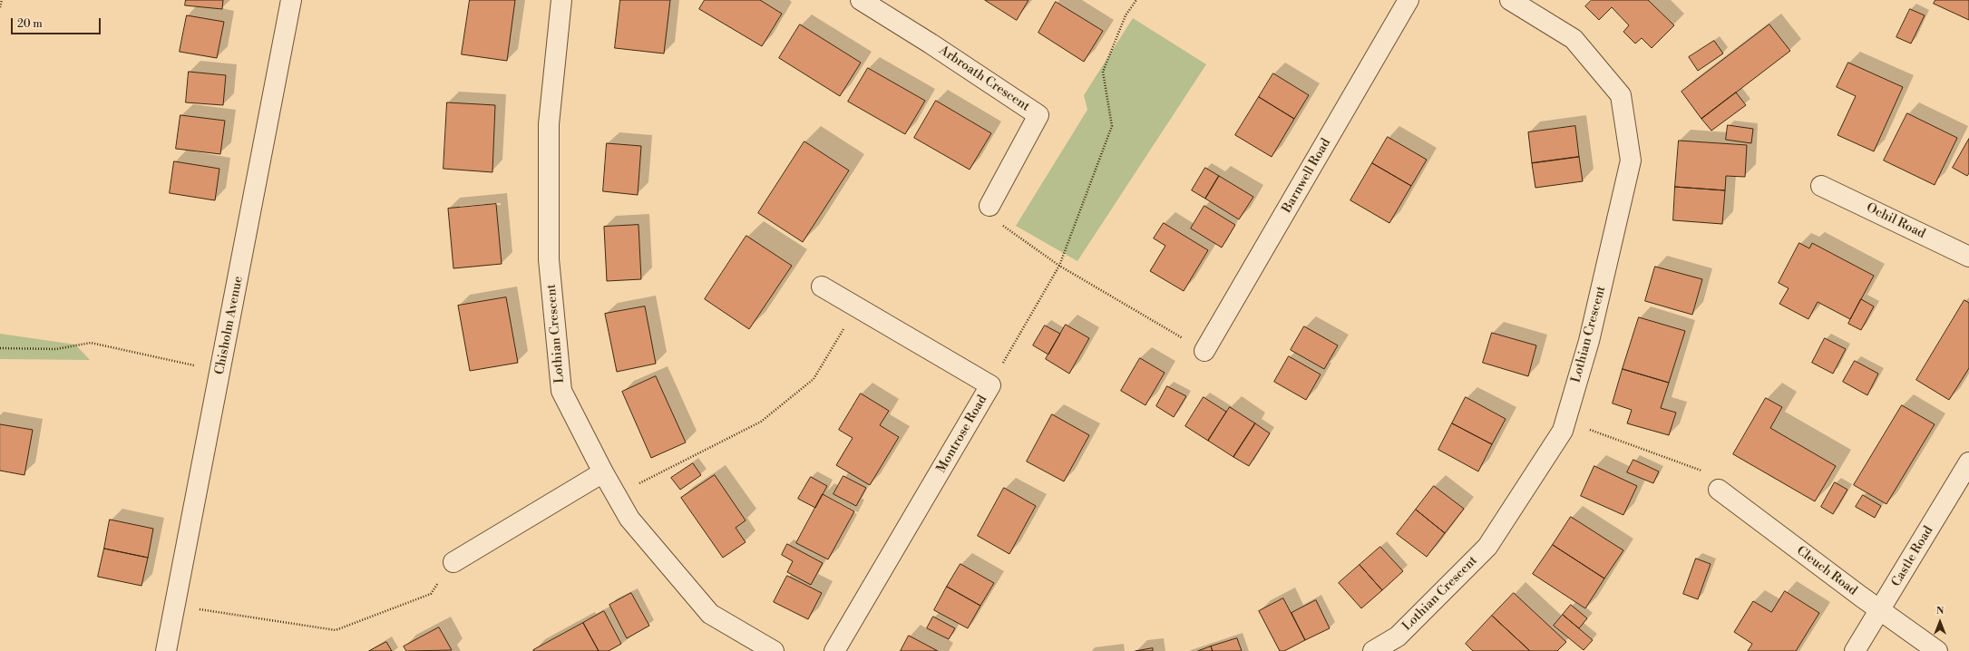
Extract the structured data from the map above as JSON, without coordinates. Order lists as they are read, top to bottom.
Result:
{
  "streets": {
    "street": [
      "Arbroath Crescent",
      "Barnwell Road",
      "Ochil Road",
      "Chisholm Avenue",
      "Lothian Crescent",
      "Montrose Road",
      "Castle Road",
      "Cleuch Road"
    ]
  },
  "crossings": [
    ["Castle Road", "Cleuch Road"]
  ],
  "scale_bar": "20 m",
  "north": "top"
}
